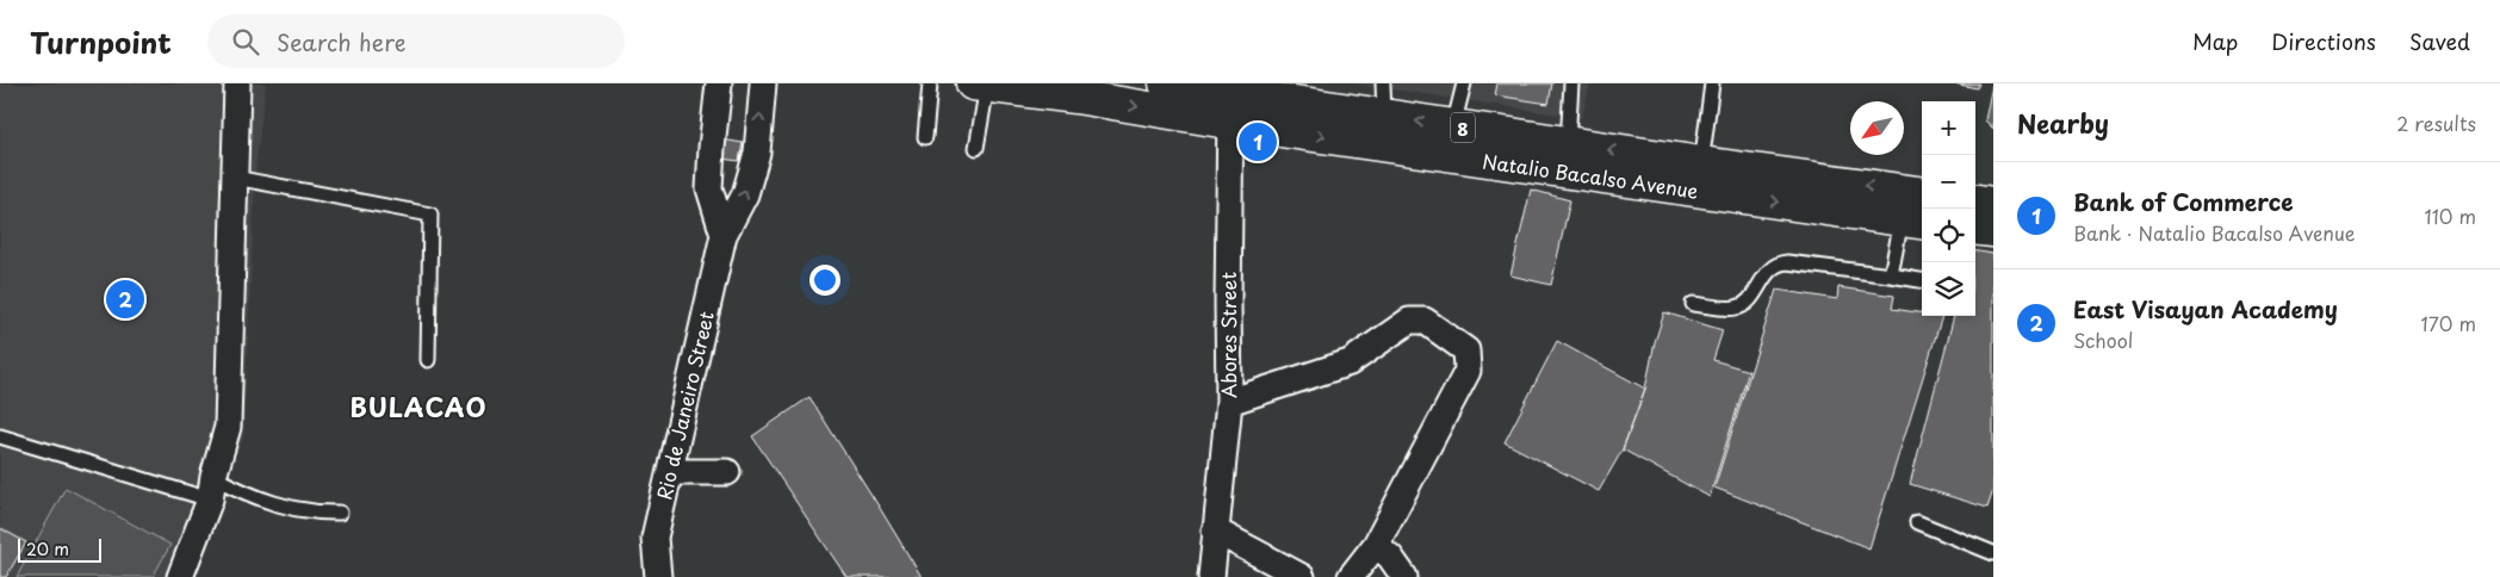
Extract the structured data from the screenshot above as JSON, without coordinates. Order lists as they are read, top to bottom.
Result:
{
  "streets": {
    "main road": ["8", "Natalio Bacalso Avenue"],
    "street": ["Abores Street", "Rio de Janeiro Street"]
  },
  "crossings": [
    ["Natalio Bacalso Avenue", "Abores Street"]
  ],
  "districts": ["BULACAO"],
  "scale_bar": "20 m",
  "north": "bottom left",
  "page": {
    "header": "Turnpoint",
    "search": "Search here",
    "nav": ["Map", "Directions", "Saved"],
    "heading": ["Nearby", "2 results"],
    "map_buttons": ["+", "−"],
    "pins": ["1", "2"],
    "list": [
      {
        "mark": "1",
        "name": "Bank of Commerce",
        "note": "Bank · Natalio Bacalso Avenue",
        "value": "110 m"
      },
      {
        "mark": "2",
        "name": "East Visayan Academy",
        "note": "School",
        "value": "170 m"
      }
    ],
    "scale": "20 m"
  }
}
